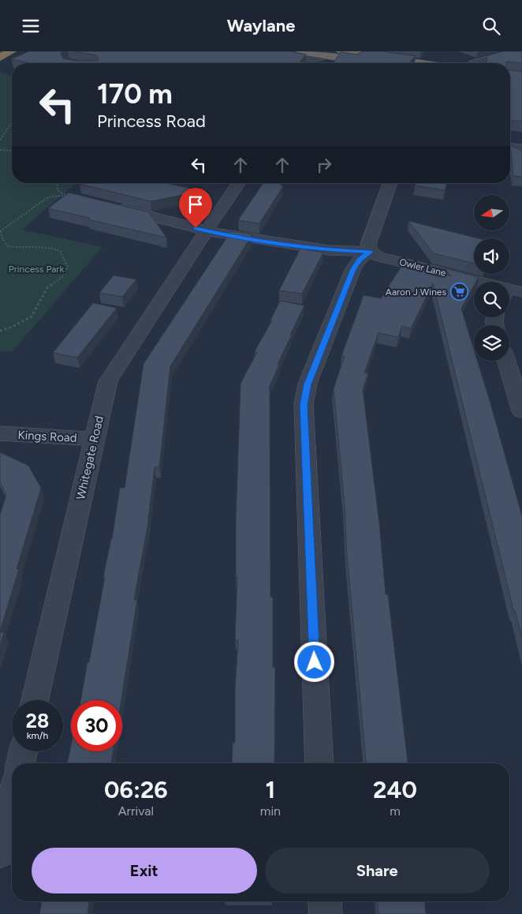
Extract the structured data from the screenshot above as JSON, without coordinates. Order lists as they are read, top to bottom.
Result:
{
  "streets": {
    "street": ["Owler Lane", "Kings Road", "Whitegate Road"]
  },
  "crossings": [
    ["Owler Lane", "Whitegate Road"],
    ["Kings Road", "Whitegate Road"]
  ],
  "parks": ["Princess Park"],
  "places": {
    "supermarket": ["Aaron J Wines"]
  },
  "north": "left",
  "page": {
    "header": "Waylane",
    "turn": ["170 m", "Princess Road"],
    "speed": "28 km/h",
    "limit": "30",
    "eta": [
      "06:26",
      "Arrival",
      "1",
      "min",
      "240",
      "m"
    ],
    "buttons": ["Exit", "Share"]
  }
}
